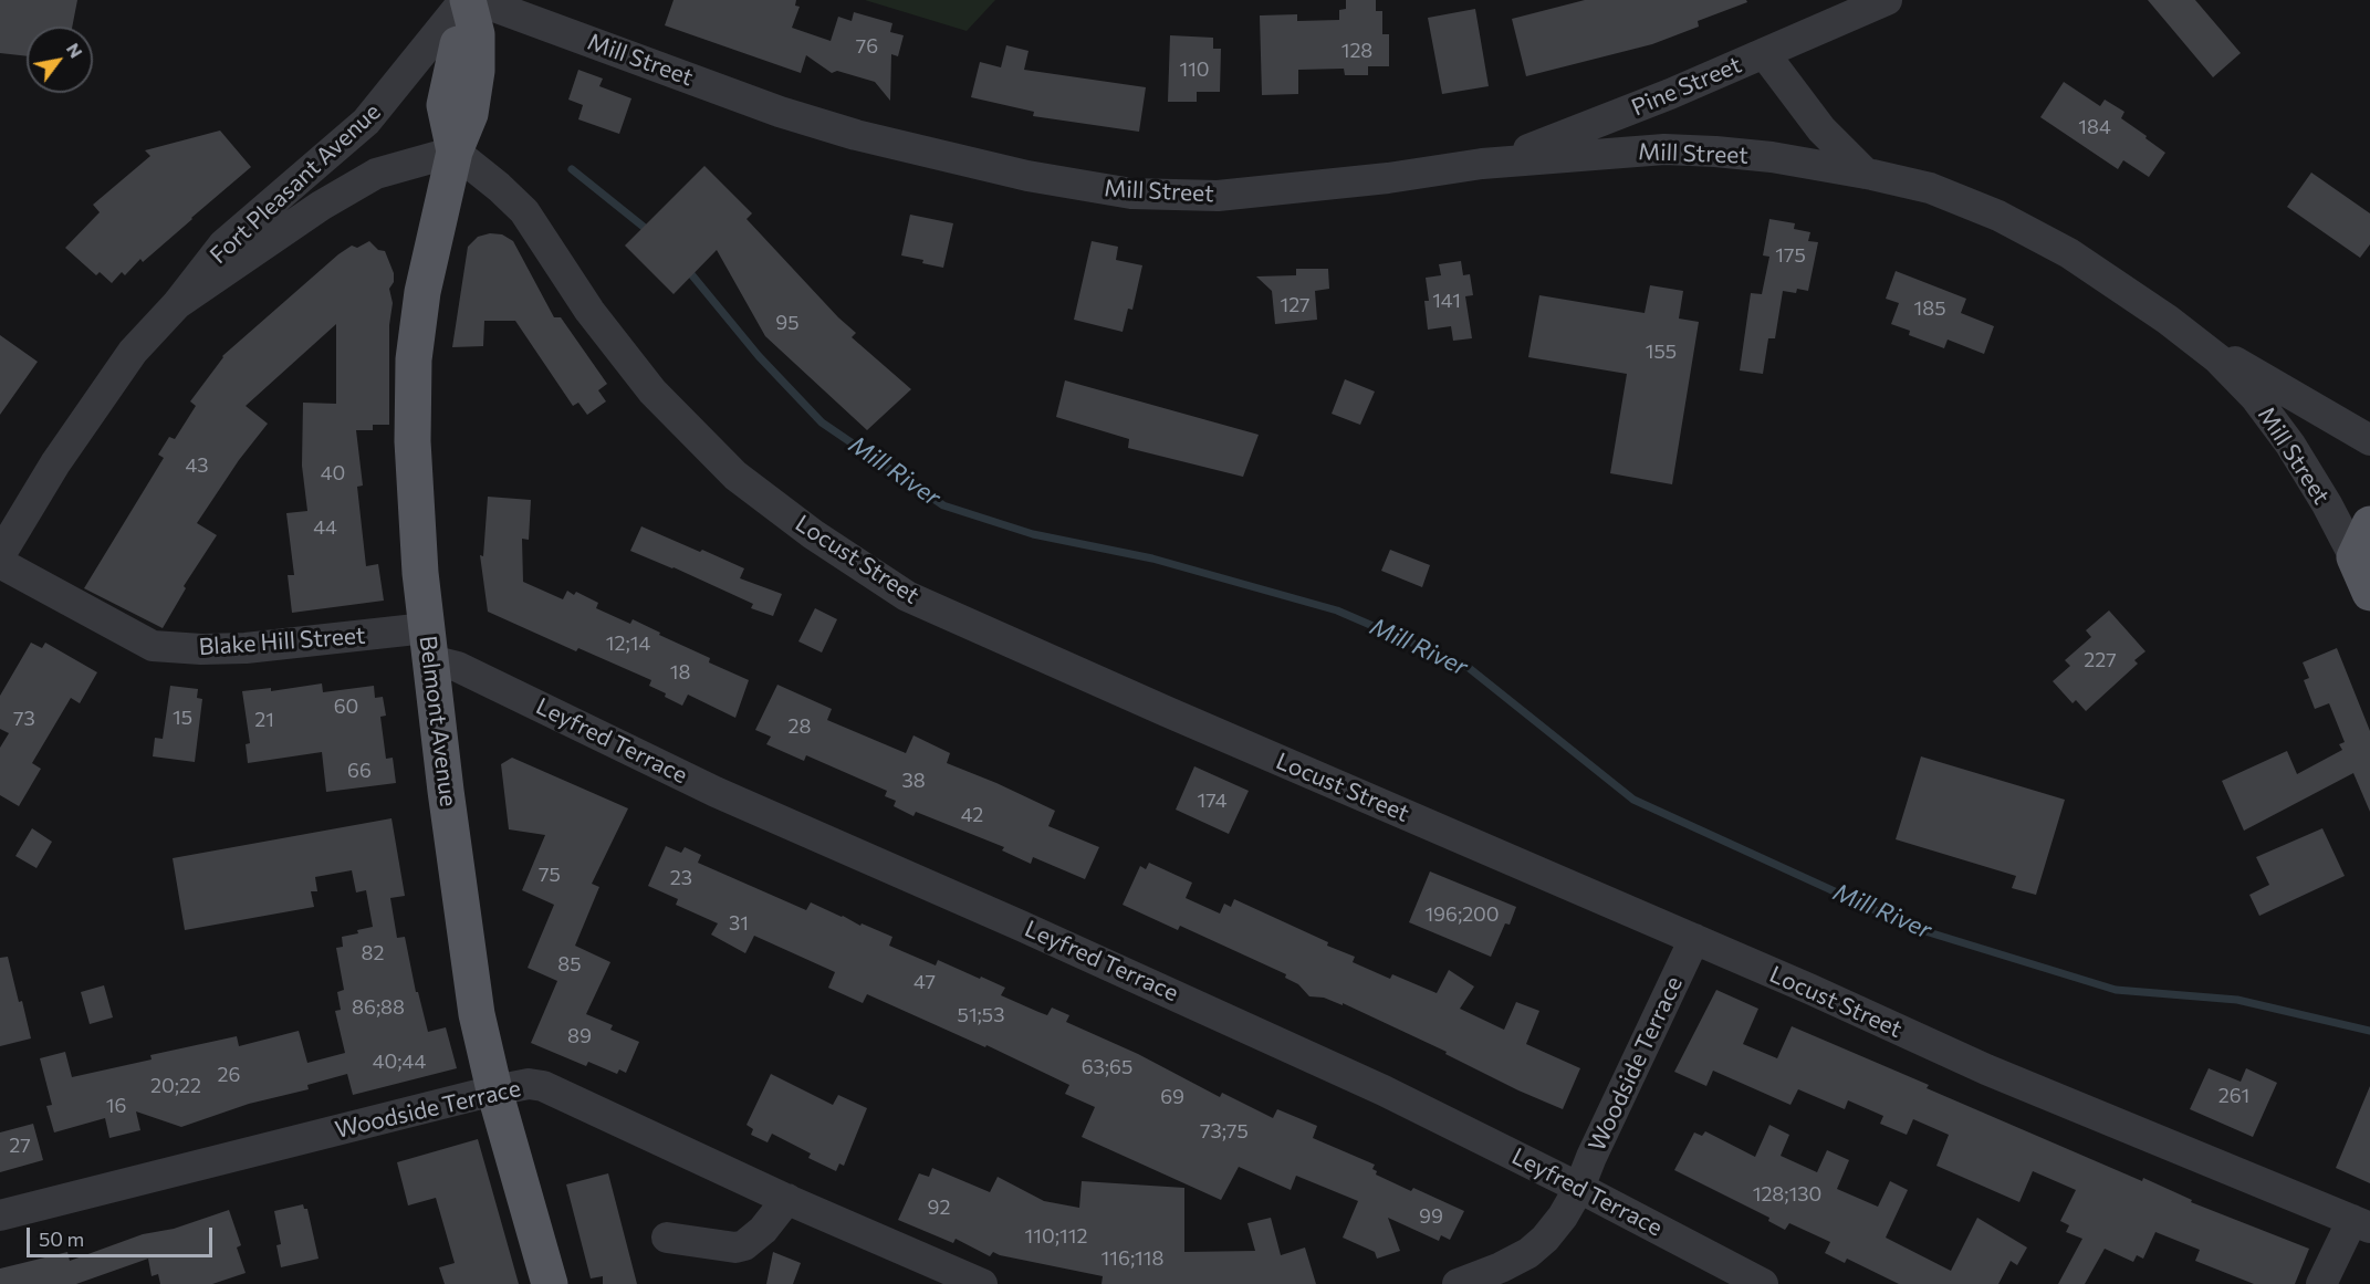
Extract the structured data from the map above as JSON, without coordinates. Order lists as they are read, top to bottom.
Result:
{
  "streets": {
    "main road": ["Mill Street", "Belmont Avenue"],
    "street": [
      "Pine Street",
      "Fort Pleasant Avenue",
      "Locust Street",
      "Blake Hill Street",
      "Leyfred Terrace",
      "Woodside Terrace"
    ]
  },
  "crossings": [
    ["Mill Street", "Pine Street"],
    ["Fort Pleasant Avenue", "Locust Street"],
    ["Fort Pleasant Avenue", "Belmont Avenue"],
    ["Locust Street", "Belmont Avenue"],
    ["Locust Street", "Woodside Terrace"],
    ["Blake Hill Street", "Belmont Avenue"],
    ["Blake Hill Street", "Leyfred Terrace"],
    ["Belmont Avenue", "Leyfred Terrace"],
    ["Belmont Avenue", "Woodside Terrace"],
    ["Leyfred Terrace", "Woodside Terrace"]
  ],
  "water": ["Mill River"],
  "house_numbers": [
    "76",
    "128",
    "110",
    "184",
    "175",
    "141",
    "127",
    "185",
    "95",
    "155",
    "43",
    "40",
    "44",
    "12;14",
    "227",
    "18",
    "60",
    "15",
    "73",
    "21",
    "28",
    "66",
    "38",
    "174",
    "42",
    "75",
    "23",
    "196;200",
    "31",
    "82",
    "85",
    "47",
    "86;88",
    "51;53",
    "89",
    "40;44",
    "63;65",
    "26",
    "20;22",
    "261",
    "69",
    "16",
    "73;75",
    "27",
    "128;130",
    "92",
    "99",
    "110;112",
    "116;118"
  ],
  "scale_bar": "50 m",
  "north": "top right"
}
